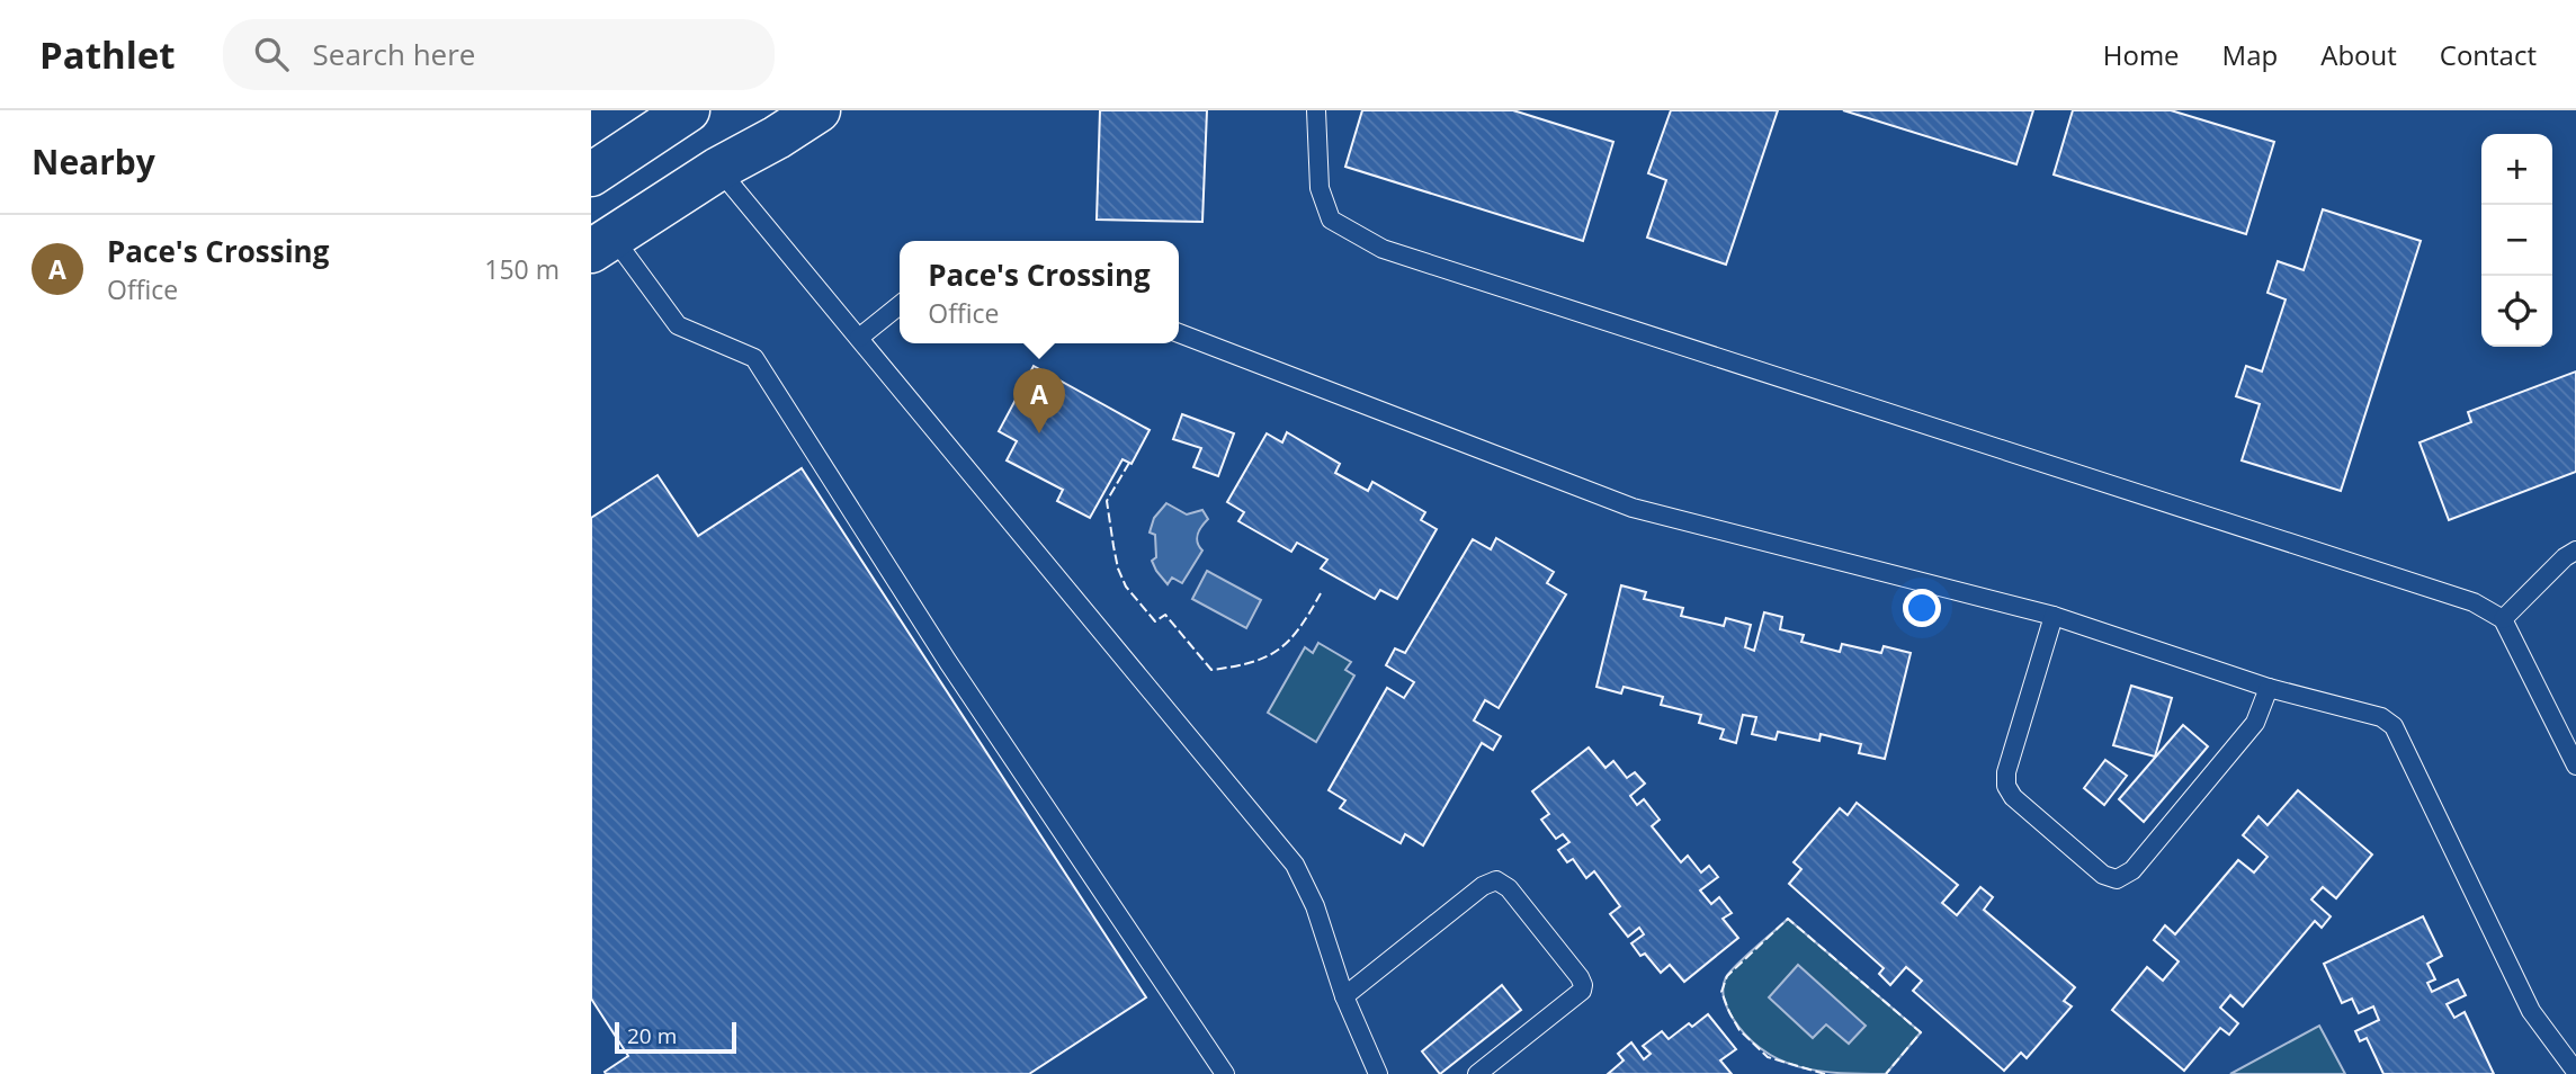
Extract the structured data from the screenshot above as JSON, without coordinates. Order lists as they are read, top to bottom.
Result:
{
  "scale_bar": "20 m",
  "page": {
    "header": "Pathlet",
    "search": "Search here",
    "nav": [
      "Home",
      "Map",
      "About",
      "Contact"
    ],
    "heading": "Nearby",
    "map_buttons": ["+", "−"],
    "list": [
      {
        "mark": "A",
        "name": "Pace's Crossing",
        "note": "Office",
        "value": "150 m"
      }
    ],
    "popup": ["Pace's Crossing", "Office"],
    "pins": "A",
    "scale": "20 m"
  }
}
